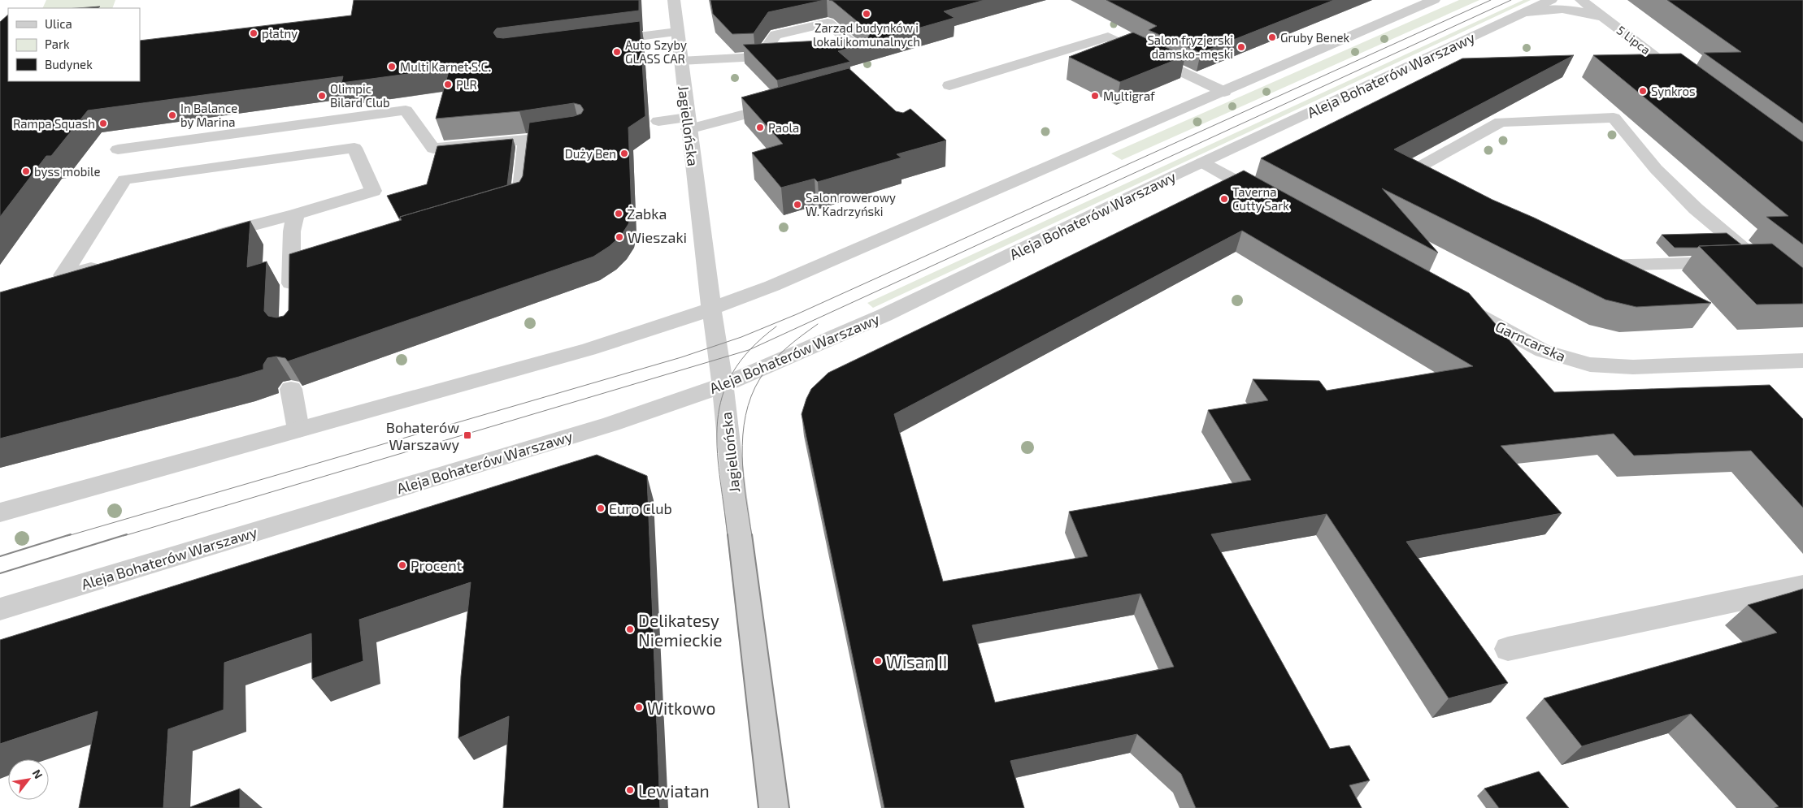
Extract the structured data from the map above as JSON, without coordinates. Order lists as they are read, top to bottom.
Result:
{
  "streets": {
    "street": [
      "5 Lipca",
      "Aleja Bohaterów Warszawy",
      "Jagiellońska",
      "Garncarska"
    ]
  },
  "crossings": [
    ["Aleja Bohaterów Warszawy", "Jagiellońska"]
  ],
  "places": {
    "other": [
      "Zarząd budynków i lokali komunalnych",
      "płatny",
      "Gruby Benek",
      "Salon fryzjerski damsko-męski",
      "Auto Szyby GLASS CAR",
      "Multi Karnet S.C.",
      "PLR",
      "Synkros",
      "Olimpic Bilard Club",
      "Multigraf",
      "In Balance by Marina",
      "Rampa Squash",
      "Paola",
      "Duży Ben",
      "byss mobile",
      "Taverna Cutty Sark",
      "Salon rowerowy W. Kadrzyński",
      "Żabka",
      "Wieszaki",
      "Euro Club",
      "Procent",
      "Delikatesy Niemieckie",
      "Wisan II",
      "Witkowo",
      "Lewiatan"
    ],
    "transit": ["Bohaterów Warszawy"]
  },
  "legend": ["Ulica", "Park", "Budynek"],
  "north": "top right"
}
